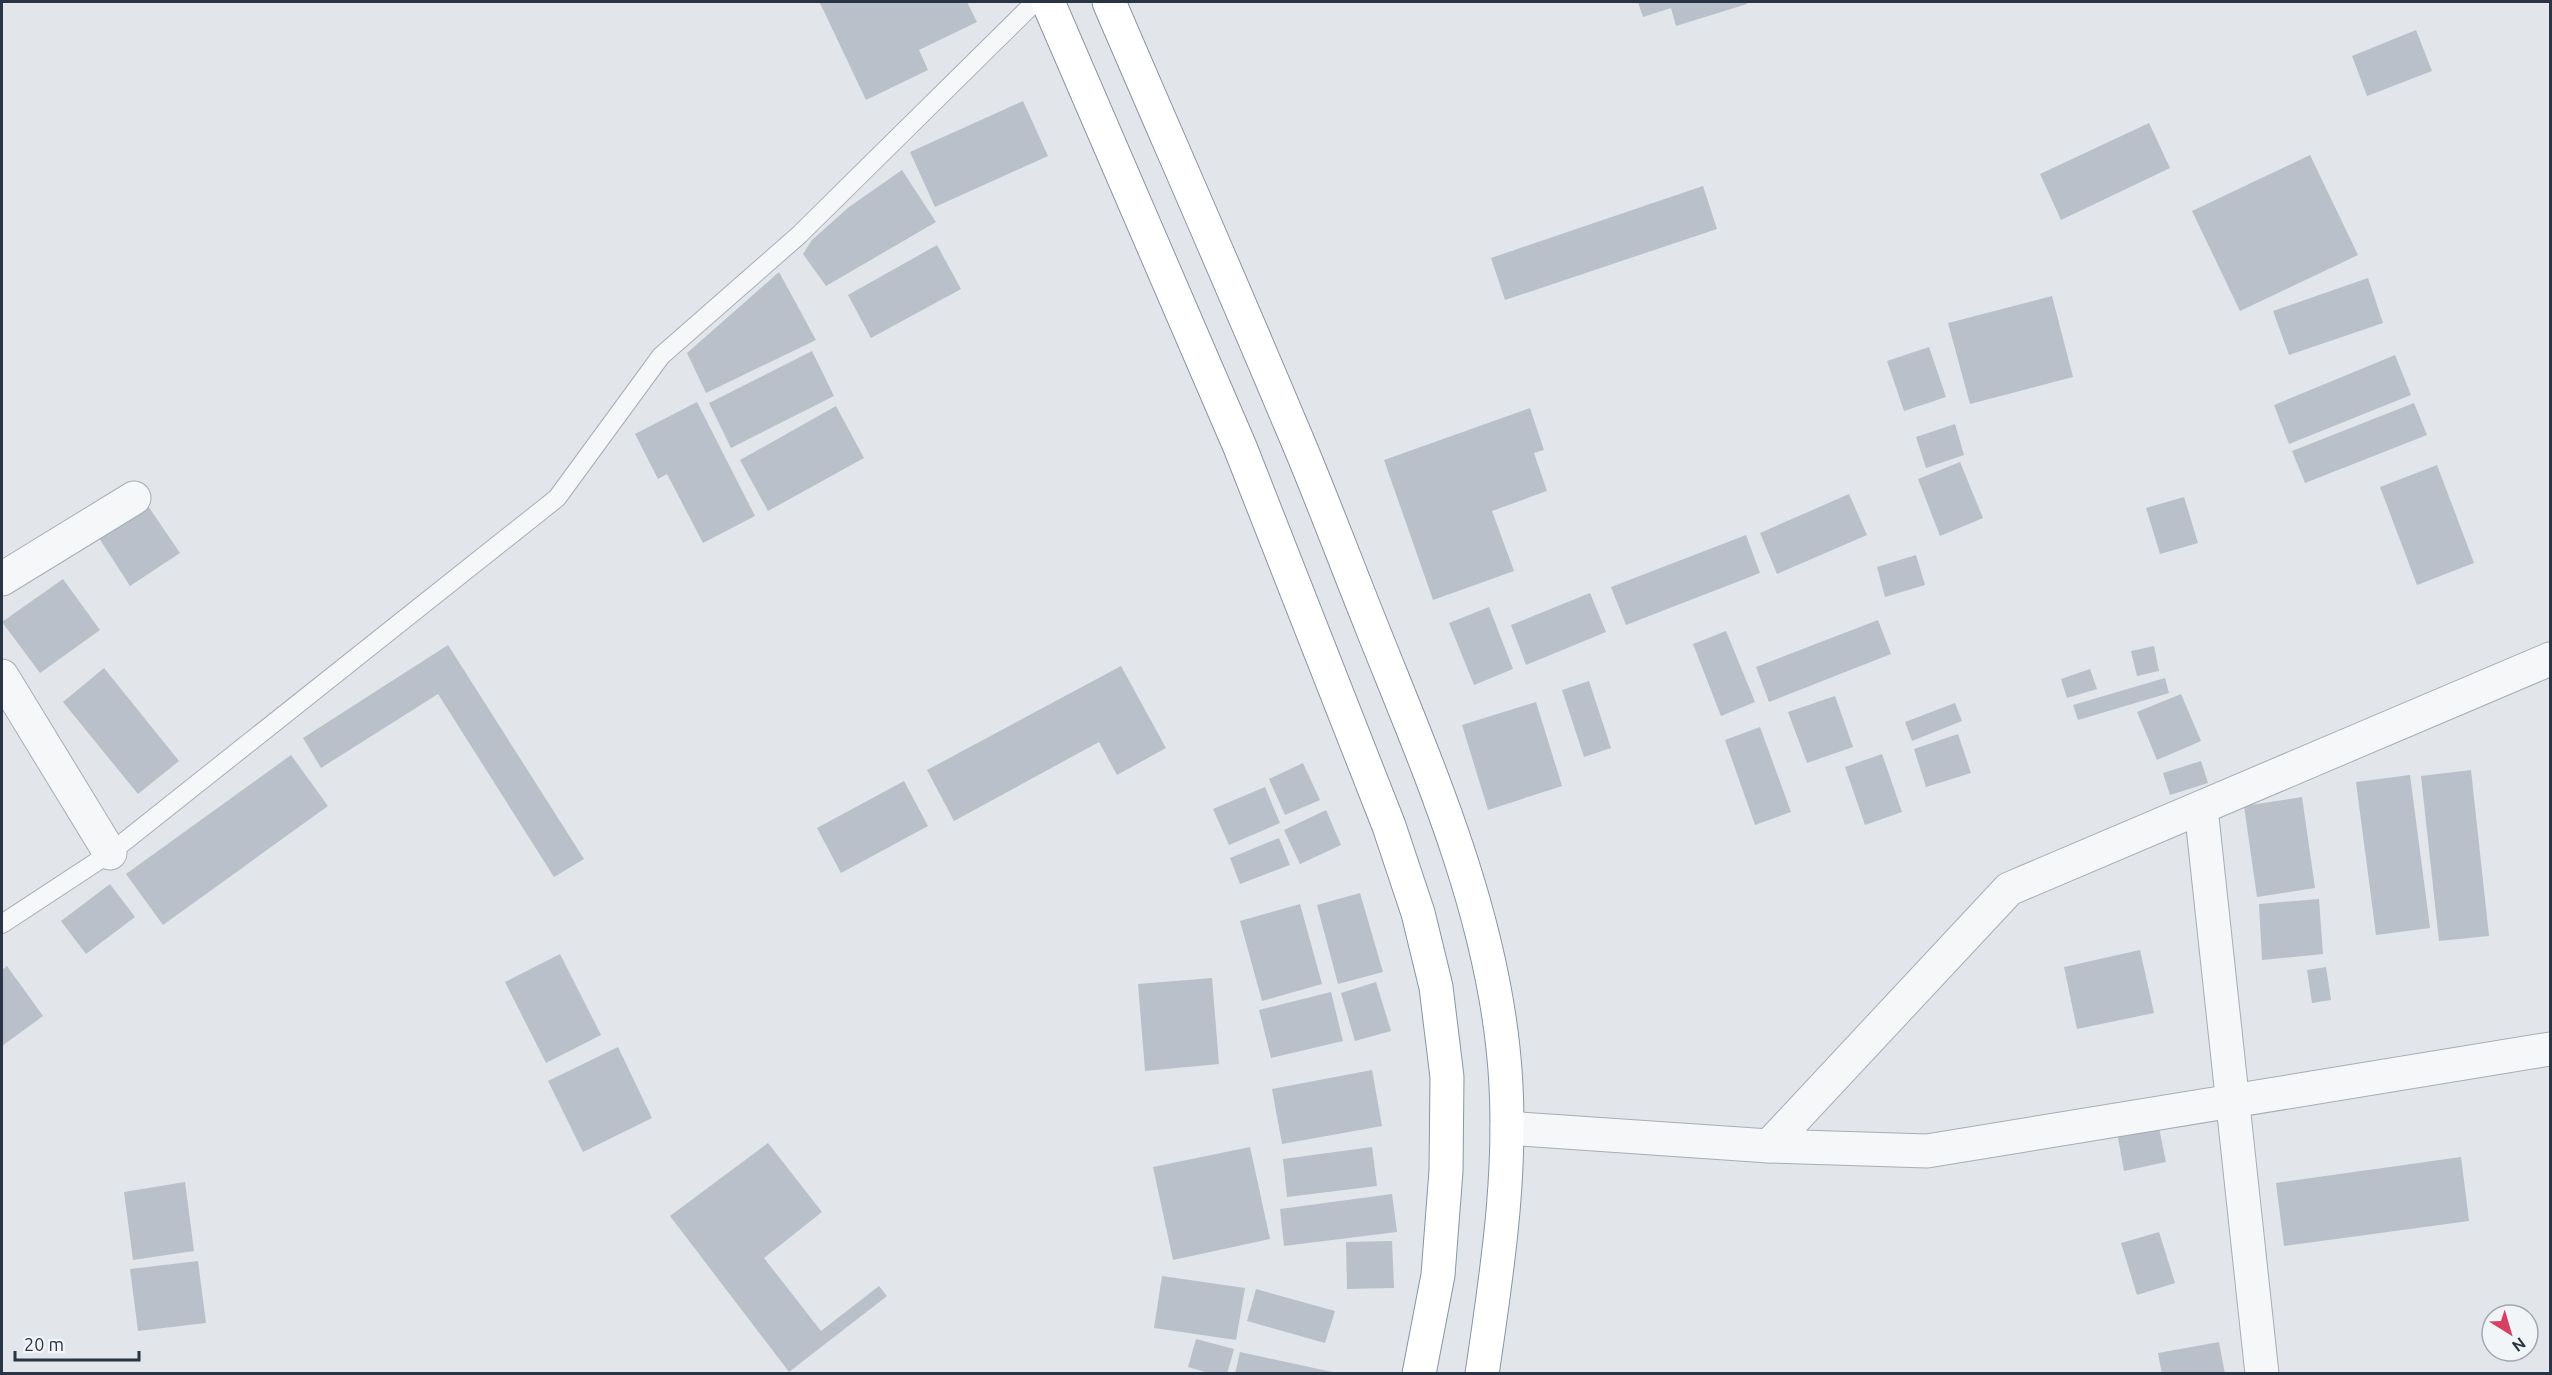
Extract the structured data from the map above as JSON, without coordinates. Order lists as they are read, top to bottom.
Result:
{
  "scale_bar": "20 m",
  "north": "bottom right"
}
